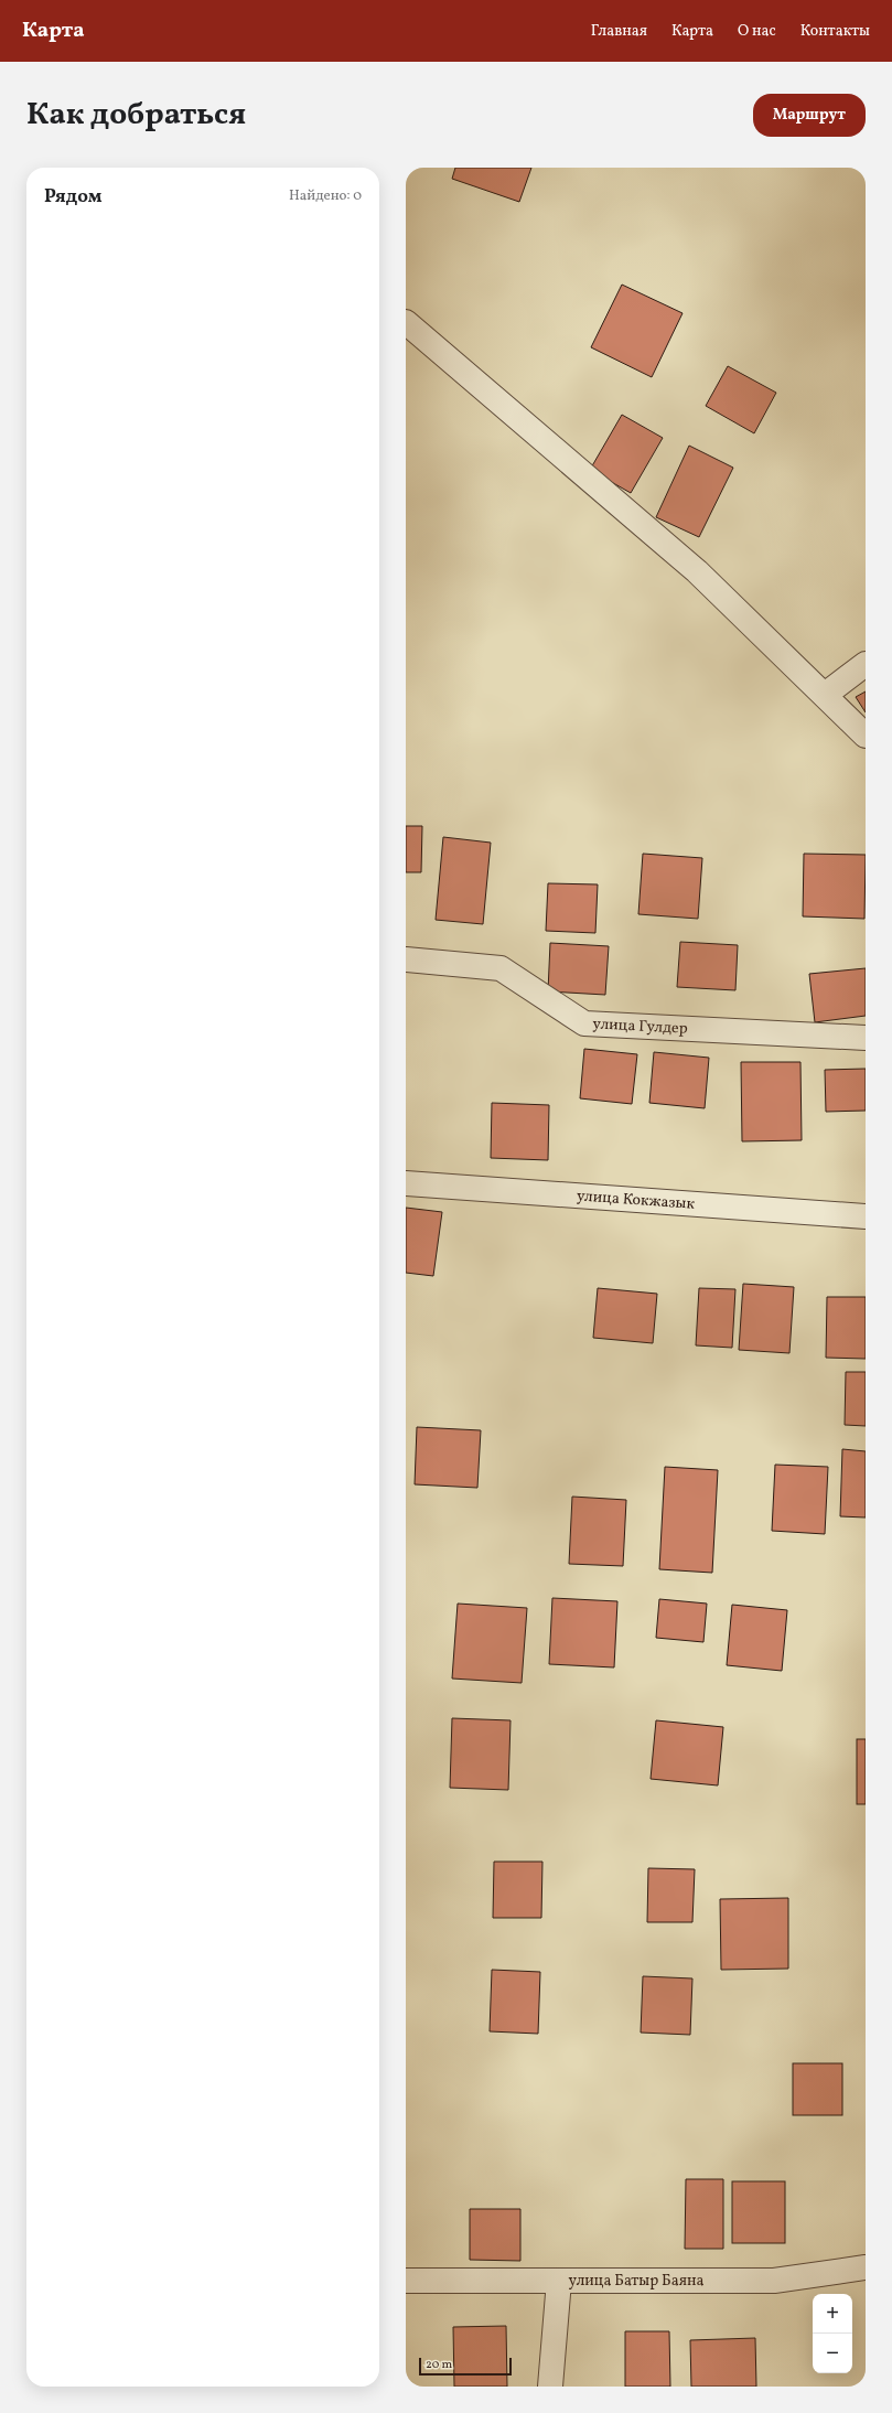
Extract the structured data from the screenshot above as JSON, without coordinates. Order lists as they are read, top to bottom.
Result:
{
  "streets": {
    "street": ["улица Гулдер", "улица Кокжазык", "улица Батыр Баяна"]
  },
  "scale_bar": "20 m",
  "page": {
    "header": "Карта",
    "nav": [
      "Главная",
      "Карта",
      "О нас",
      "Контакты"
    ],
    "title": "Как добраться",
    "buttons": "Маршрут",
    "heading": ["Рядом", "Найдено: 0"],
    "map_buttons": ["+", "−"],
    "scale": "20 m"
  }
}
